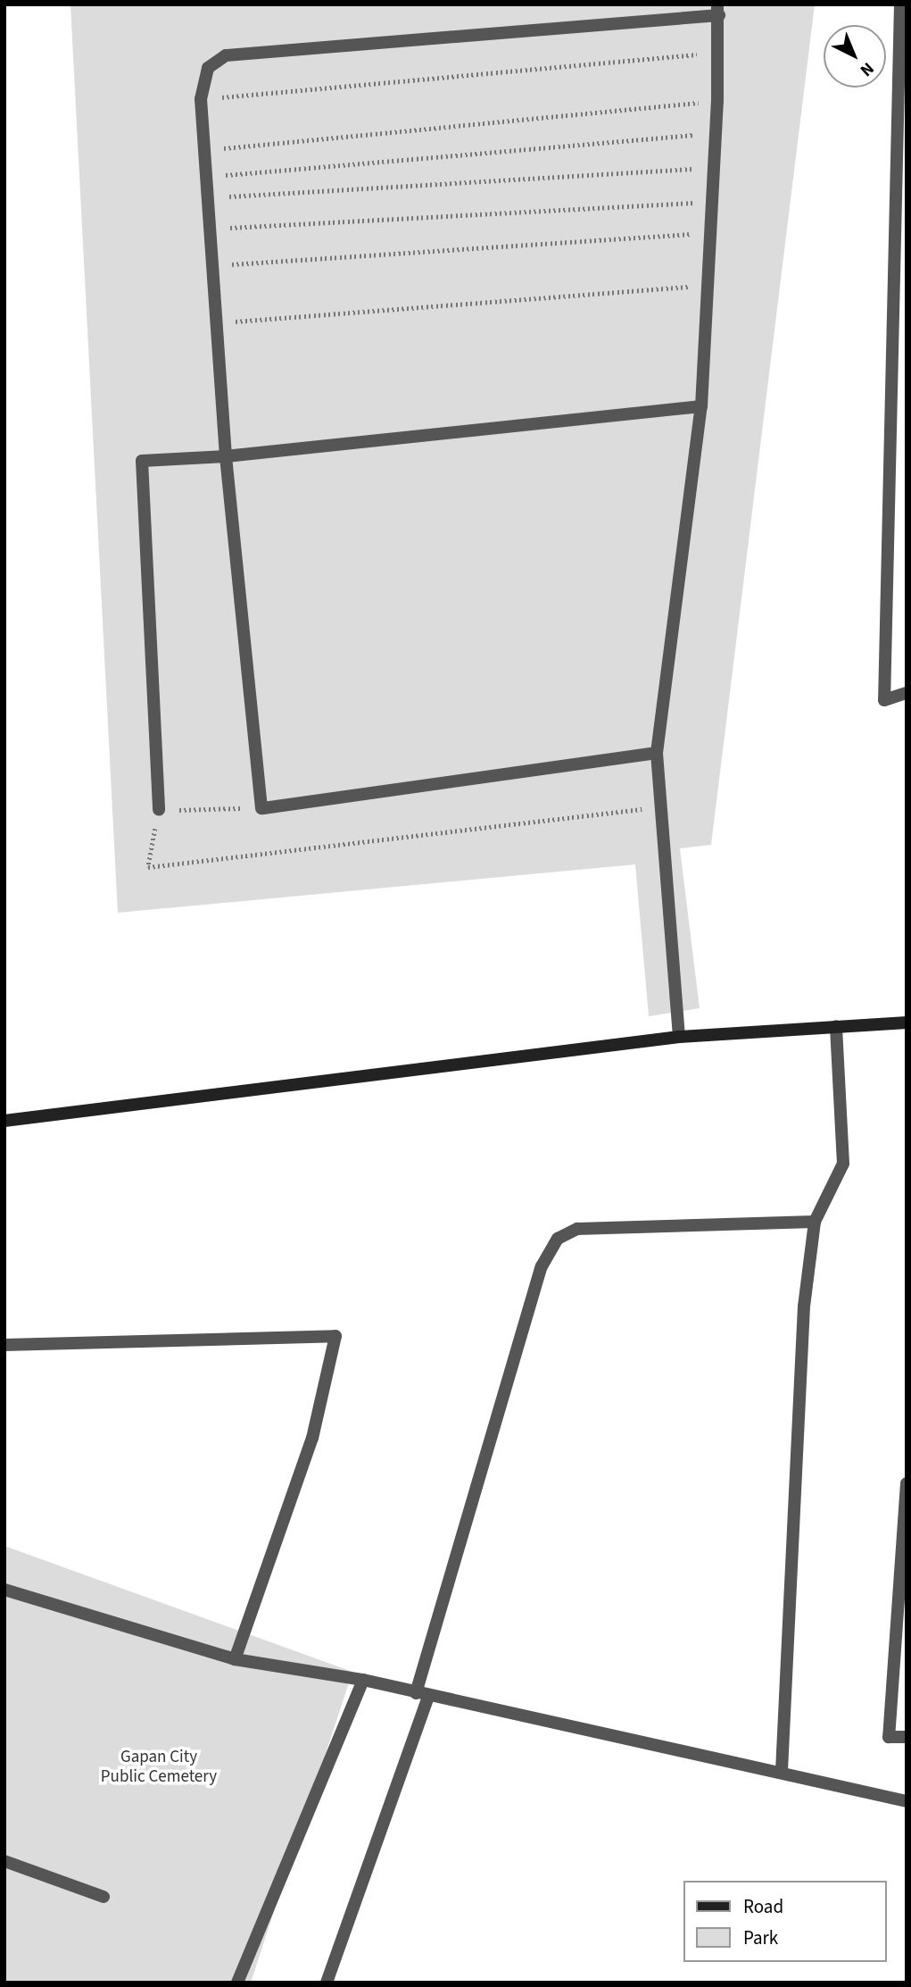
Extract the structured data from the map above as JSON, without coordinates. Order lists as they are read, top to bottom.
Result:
{
  "parks": ["Gapan City Public Cemetery"],
  "legend": ["Road", "Park"],
  "north": "bottom right"
}
